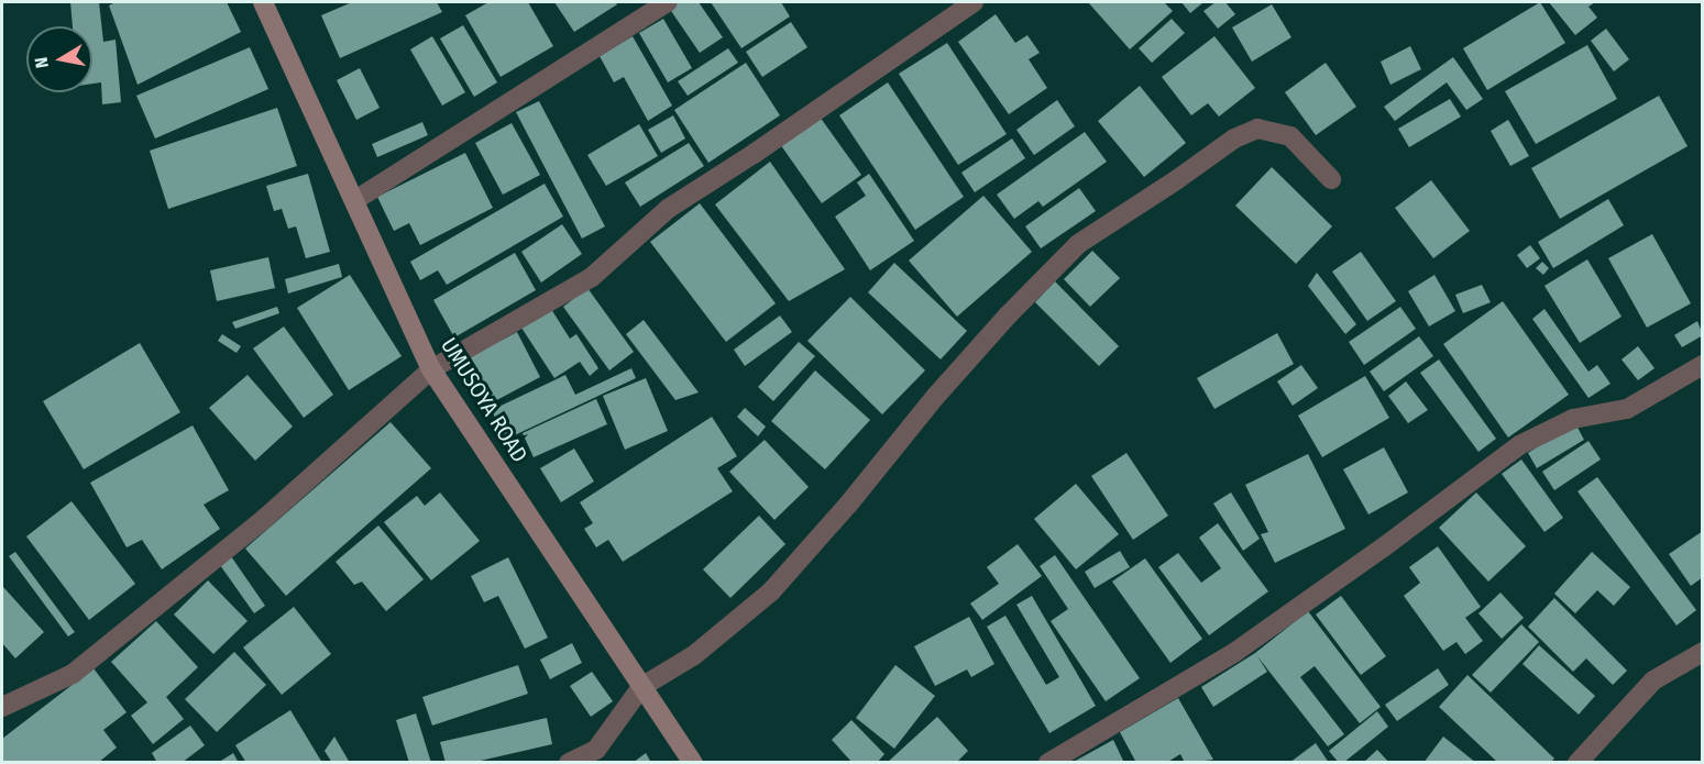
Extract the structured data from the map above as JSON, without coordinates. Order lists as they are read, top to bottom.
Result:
{
  "streets": {
    "main road": ["UMUSOYA ROAD"]
  },
  "north": "left"
}
